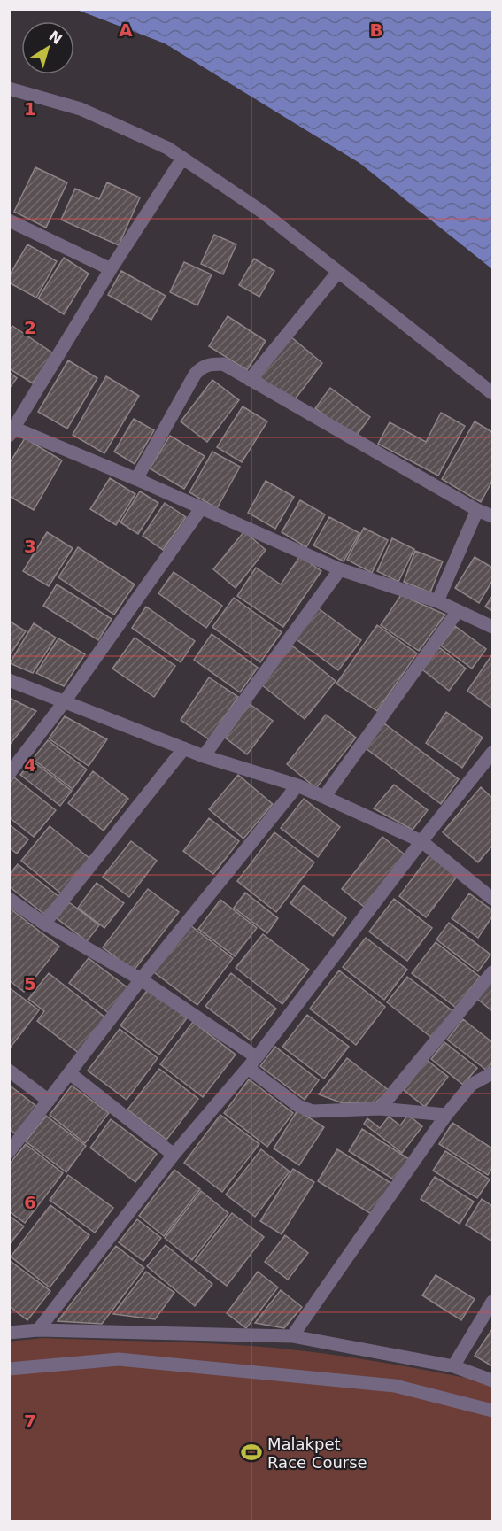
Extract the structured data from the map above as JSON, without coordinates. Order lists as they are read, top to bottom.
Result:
{
  "places": {
    "sports": ["Malakpet Race Course"]
  },
  "north": "top right",
  "grid": {
    "columns": ["A", "B"],
    "rows": [
      "1",
      "2",
      "3",
      "4",
      "5",
      "6",
      "7"
    ]
  }
}
